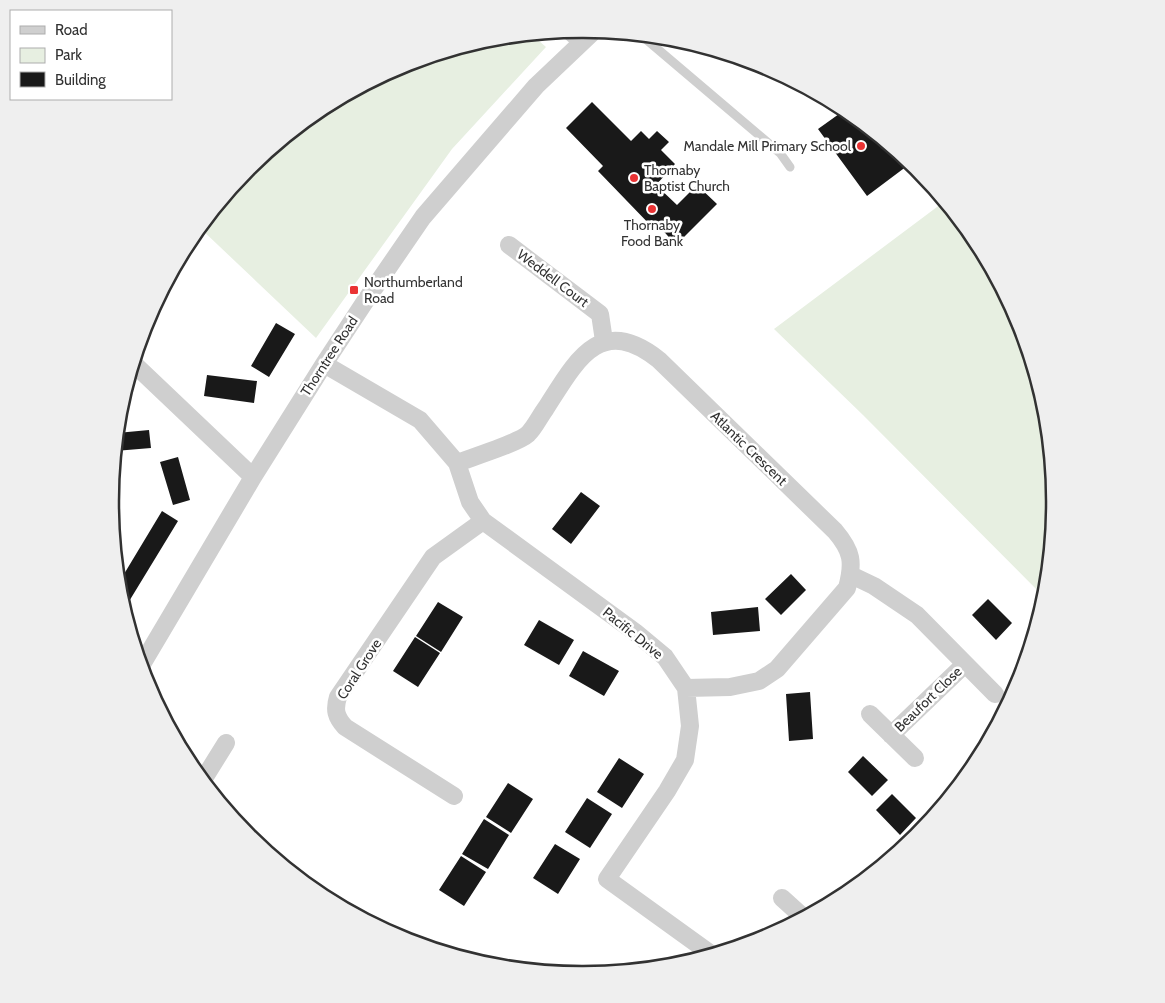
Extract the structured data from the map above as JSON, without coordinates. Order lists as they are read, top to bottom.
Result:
{
  "streets": {
    "street": [
      "Weddell Court",
      "Thorntree Road",
      "Atlantic Crescent",
      "Pacific Drive",
      "Coral Grove",
      "Beaufort Close"
    ]
  },
  "crossings": [
    ["Weddell Court", "Atlantic Crescent"],
    ["Thorntree Road", "Pacific Drive"],
    ["Atlantic Crescent", "Beaufort Close"],
    ["Pacific Drive", "Coral Grove"]
  ],
  "places": {
    "other": ["Mandale Mill Primary School", "Thornaby Baptist Church", "Thornaby Food Bank"],
    "transit": ["Northumberland Road"]
  },
  "legend": ["Road", "Park", "Building"]
}
